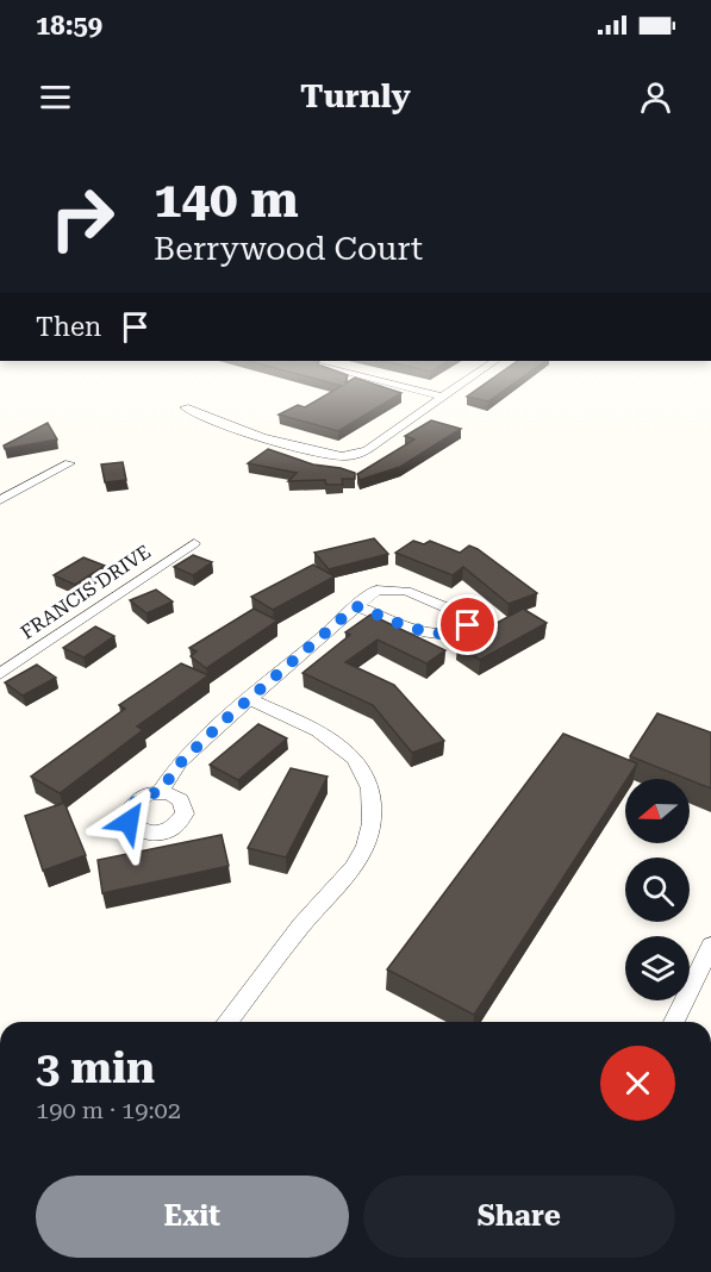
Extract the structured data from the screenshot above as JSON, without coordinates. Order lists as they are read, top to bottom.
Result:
{
  "streets": {
    "street": ["FRANCIS DRIVE"]
  },
  "north": "left",
  "page": {
    "status": "18:59",
    "header": "Turnly",
    "turn": ["140 m", "Berrywood Court"],
    "then": "Then",
    "heading": ["3 min", "190 m · 19:02"],
    "buttons": ["Exit", "Share"]
  }
}
